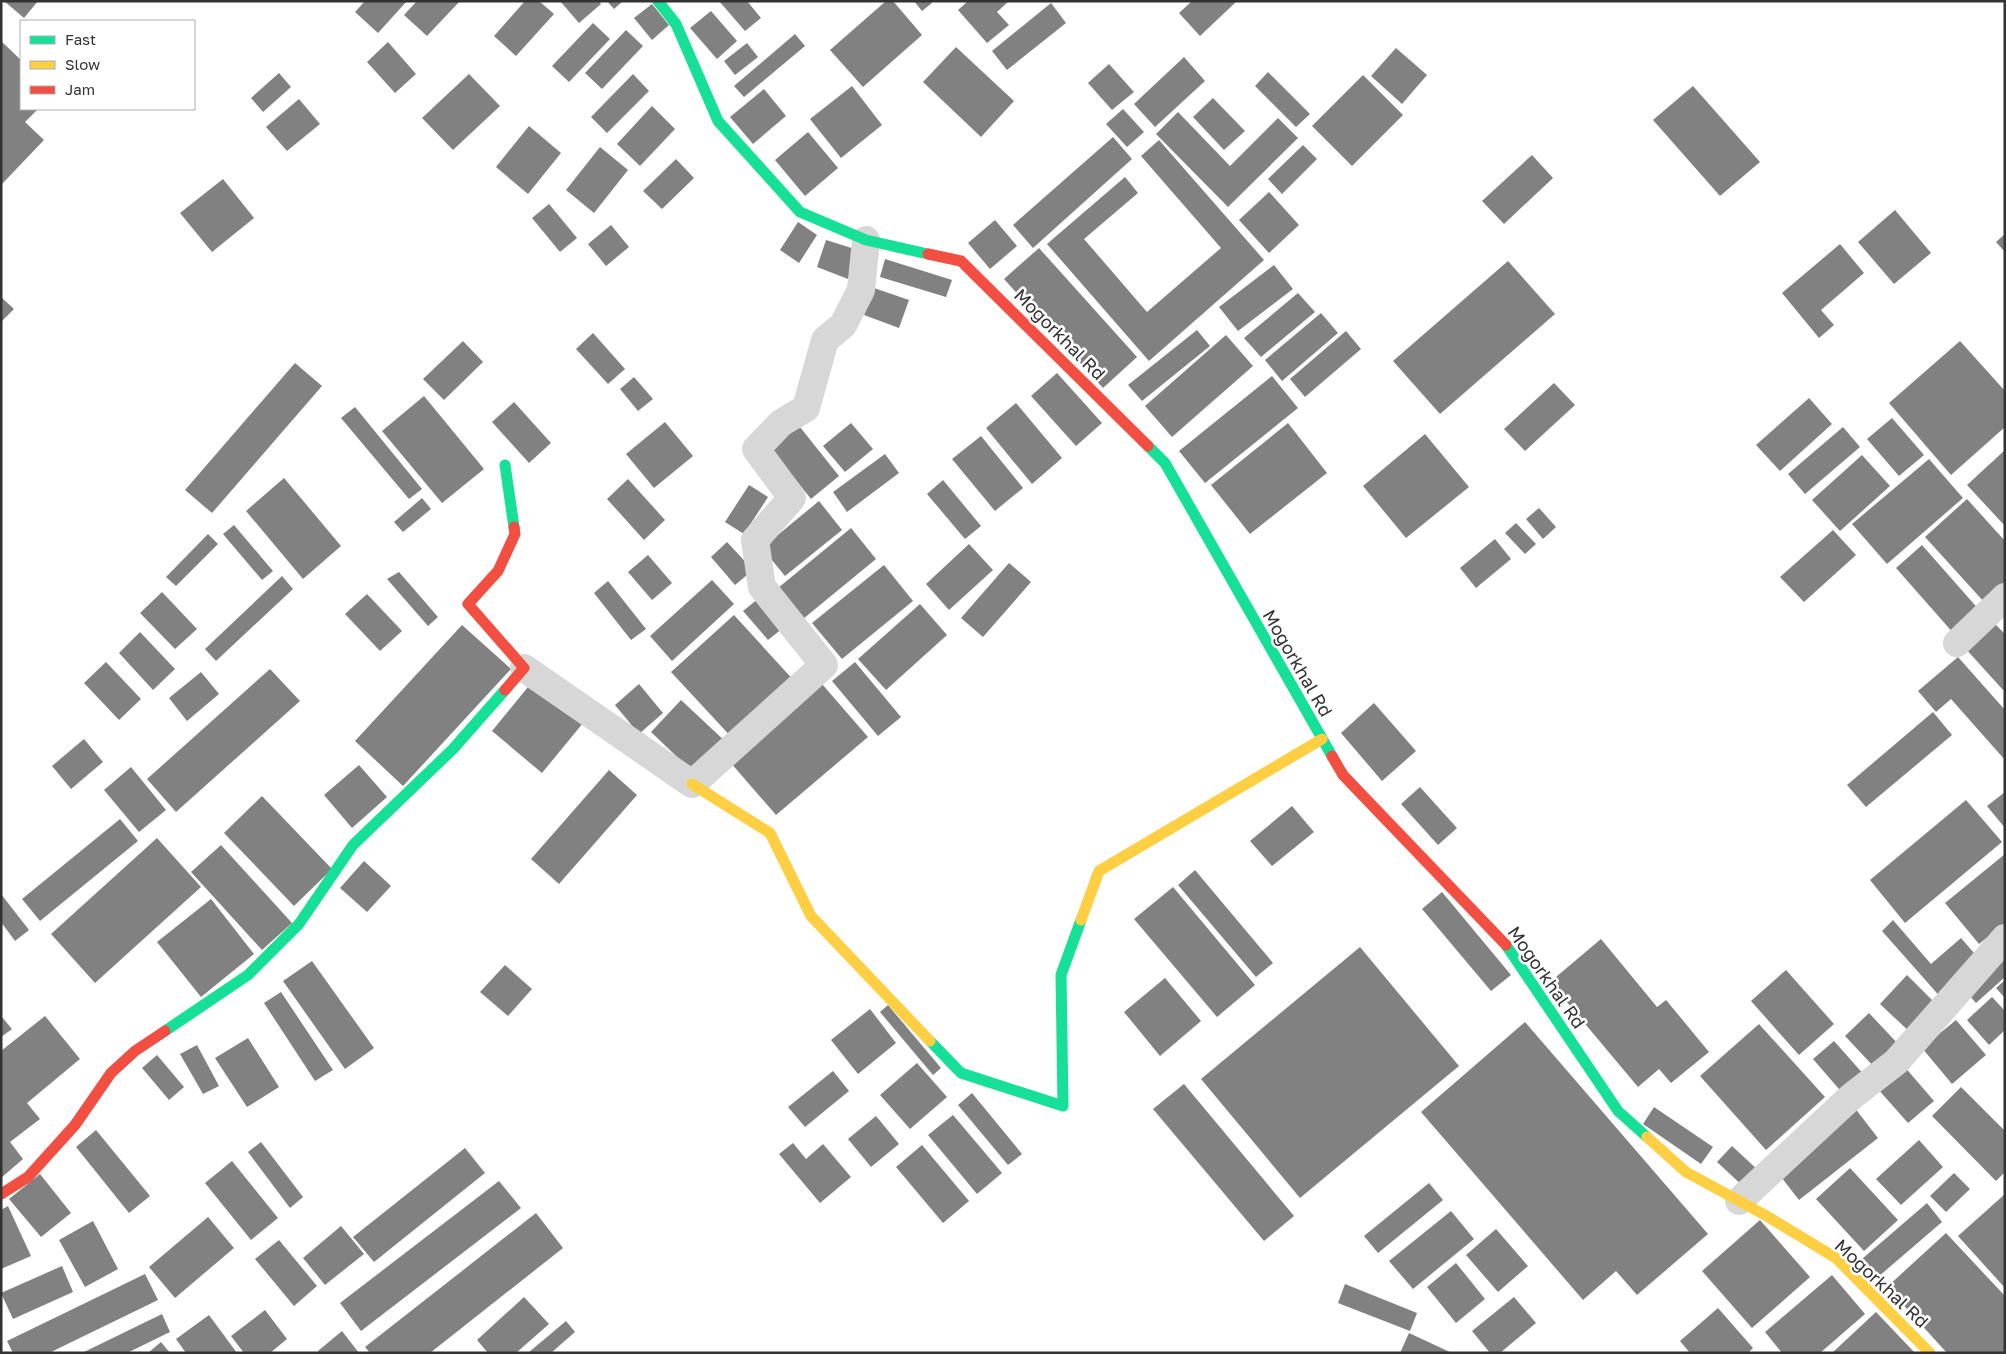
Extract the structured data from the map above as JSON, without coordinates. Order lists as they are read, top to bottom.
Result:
{
  "streets": {
    "street": ["Mogorkhal Rd"]
  },
  "legend": ["Fast", "Slow", "Jam"]
}
